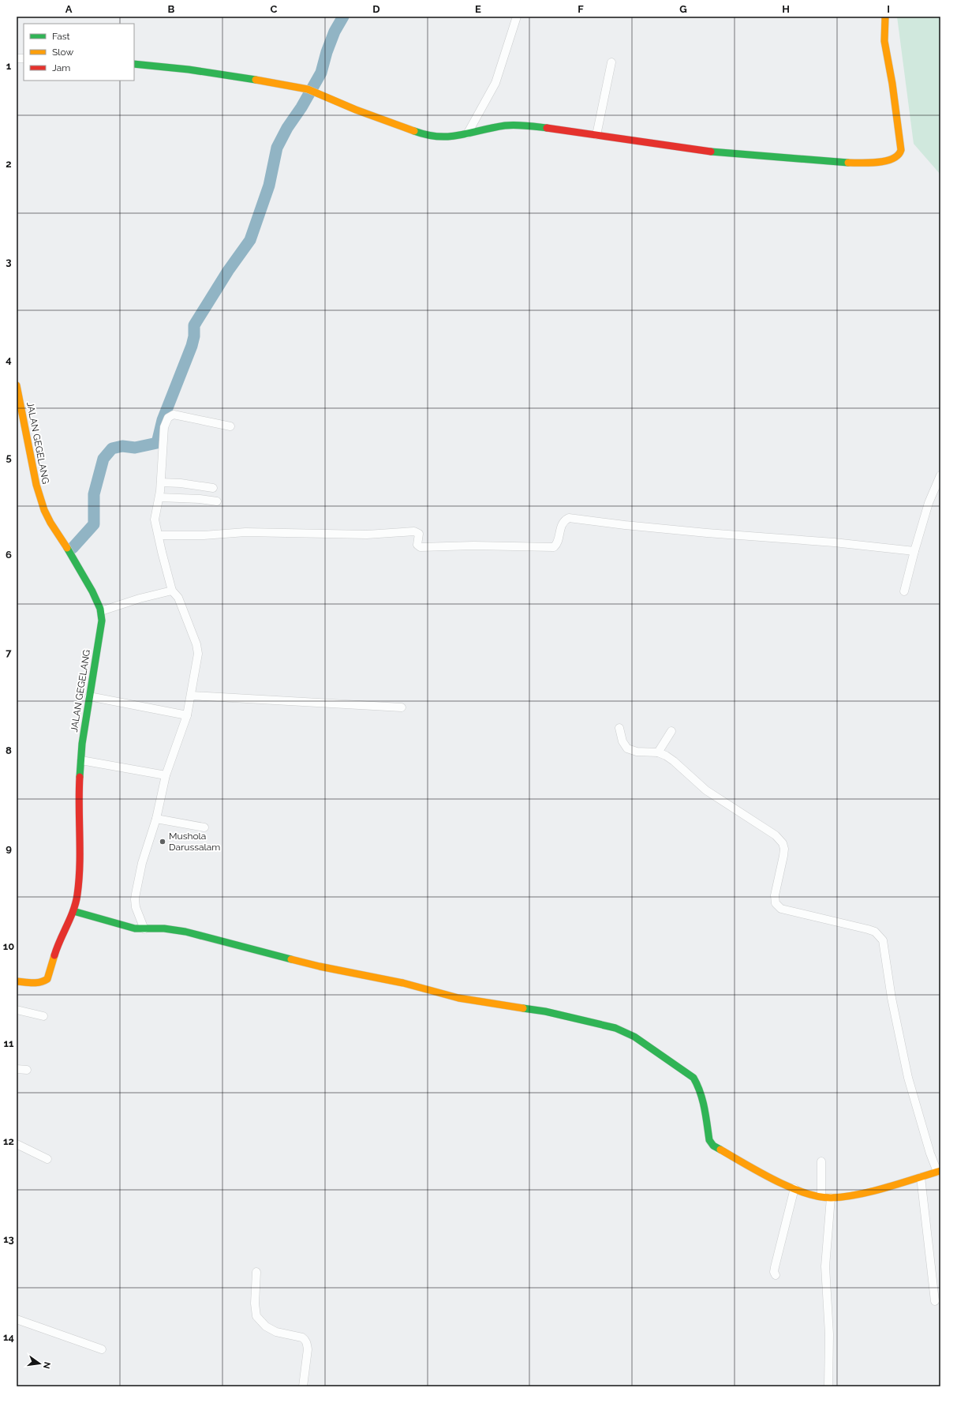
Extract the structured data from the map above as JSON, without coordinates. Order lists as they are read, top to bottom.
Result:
{
  "streets": {
    "street": ["JALAN GEGELANG"]
  },
  "places": ["Mushola Darussalam"],
  "legend": ["Fast", "Slow", "Jam"],
  "north": "right",
  "grid": {
    "columns": [
      "A",
      "B",
      "C",
      "D",
      "E",
      "F",
      "G",
      "H",
      "I"
    ],
    "rows": [
      "1",
      "2",
      "3",
      "4",
      "5",
      "6",
      "7",
      "8",
      "9",
      "10",
      "11",
      "12",
      "13",
      "14"
    ]
  }
}
